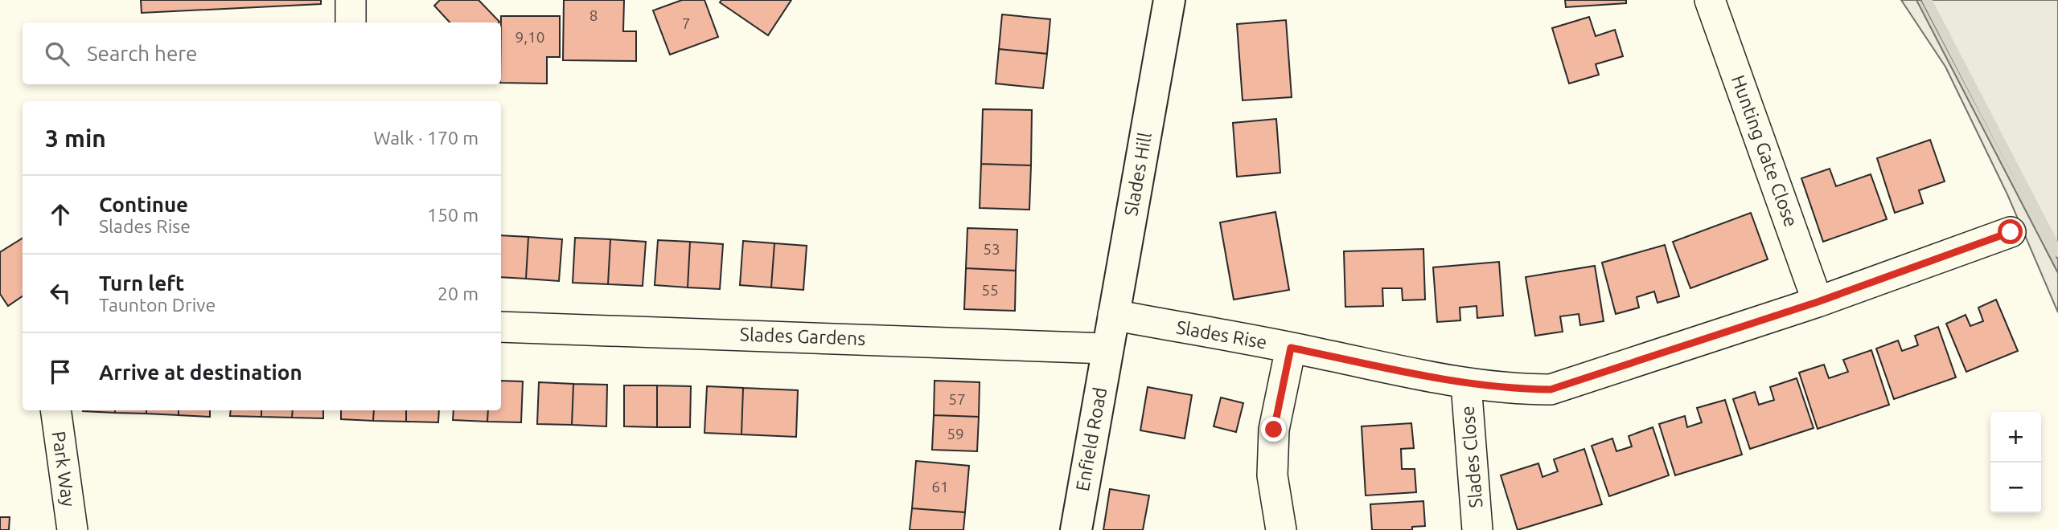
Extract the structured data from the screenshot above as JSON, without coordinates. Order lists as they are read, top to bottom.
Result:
{
  "streets": {
    "main road": ["Slades Hill", "Enfield Road"],
    "street": [
      "Hunting Gate Close",
      "Slades Rise",
      "Slades Gardens",
      "Slades Close",
      "Park Way"
    ]
  },
  "crossings": [
    ["Hunting Gate Close", "Slades Rise"],
    ["Slades Hill", "Slades Rise"],
    ["Slades Hill", "Slades Gardens"],
    ["Slades Hill", "Enfield Road"],
    ["Slades Rise", "Slades Close"],
    ["Slades Gardens", "Enfield Road"]
  ],
  "house_numbers": [
    "8",
    "7",
    "9,10",
    "53",
    "55",
    "57",
    "59",
    "61"
  ],
  "page": {
    "search": "Search here",
    "heading": ["3 min", "Walk · 170 m"],
    "list": [
      ["Continue", "Slades Rise", "150 m"],
      ["Turn left", "Taunton Drive", "20 m"],
      "Arrive at destination"
    ],
    "map_buttons": ["+", "−"]
  }
}
